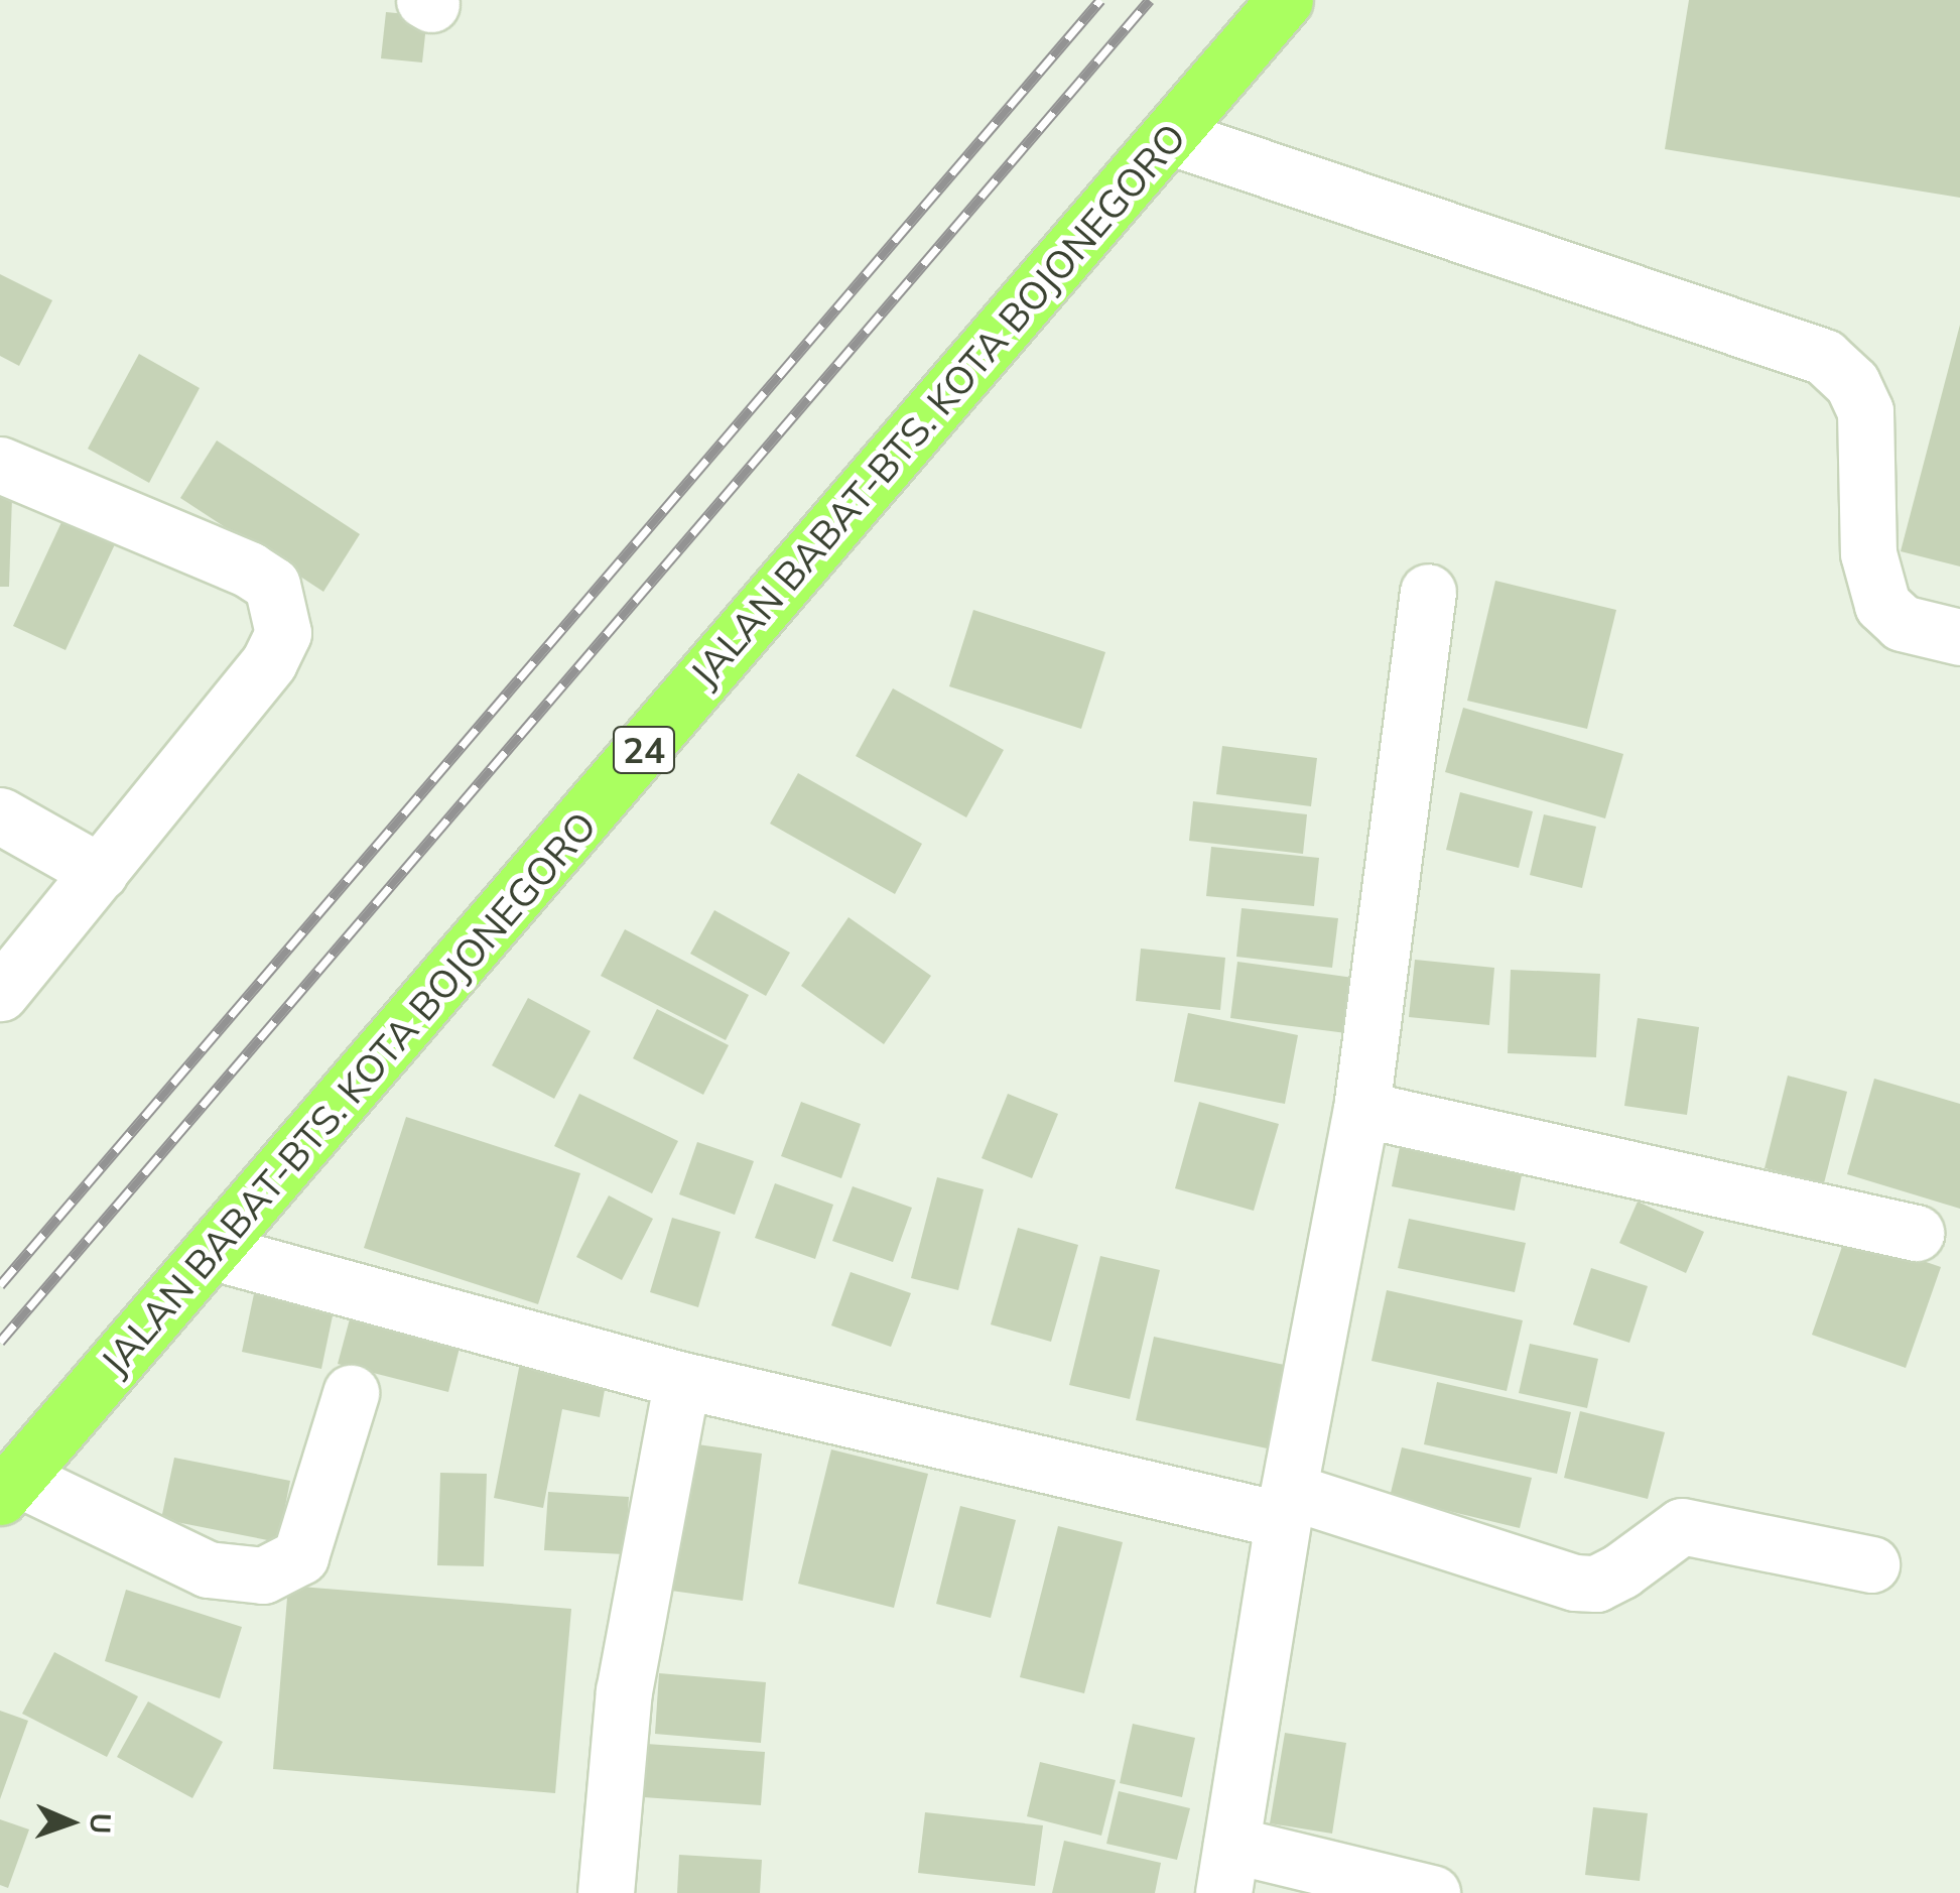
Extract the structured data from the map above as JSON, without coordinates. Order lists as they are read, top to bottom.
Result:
{
  "streets": {
    "highway": ["JALAN BABAT-BTS. KOTA BOJONEGORO", "24"]
  },
  "north": "right"
}
